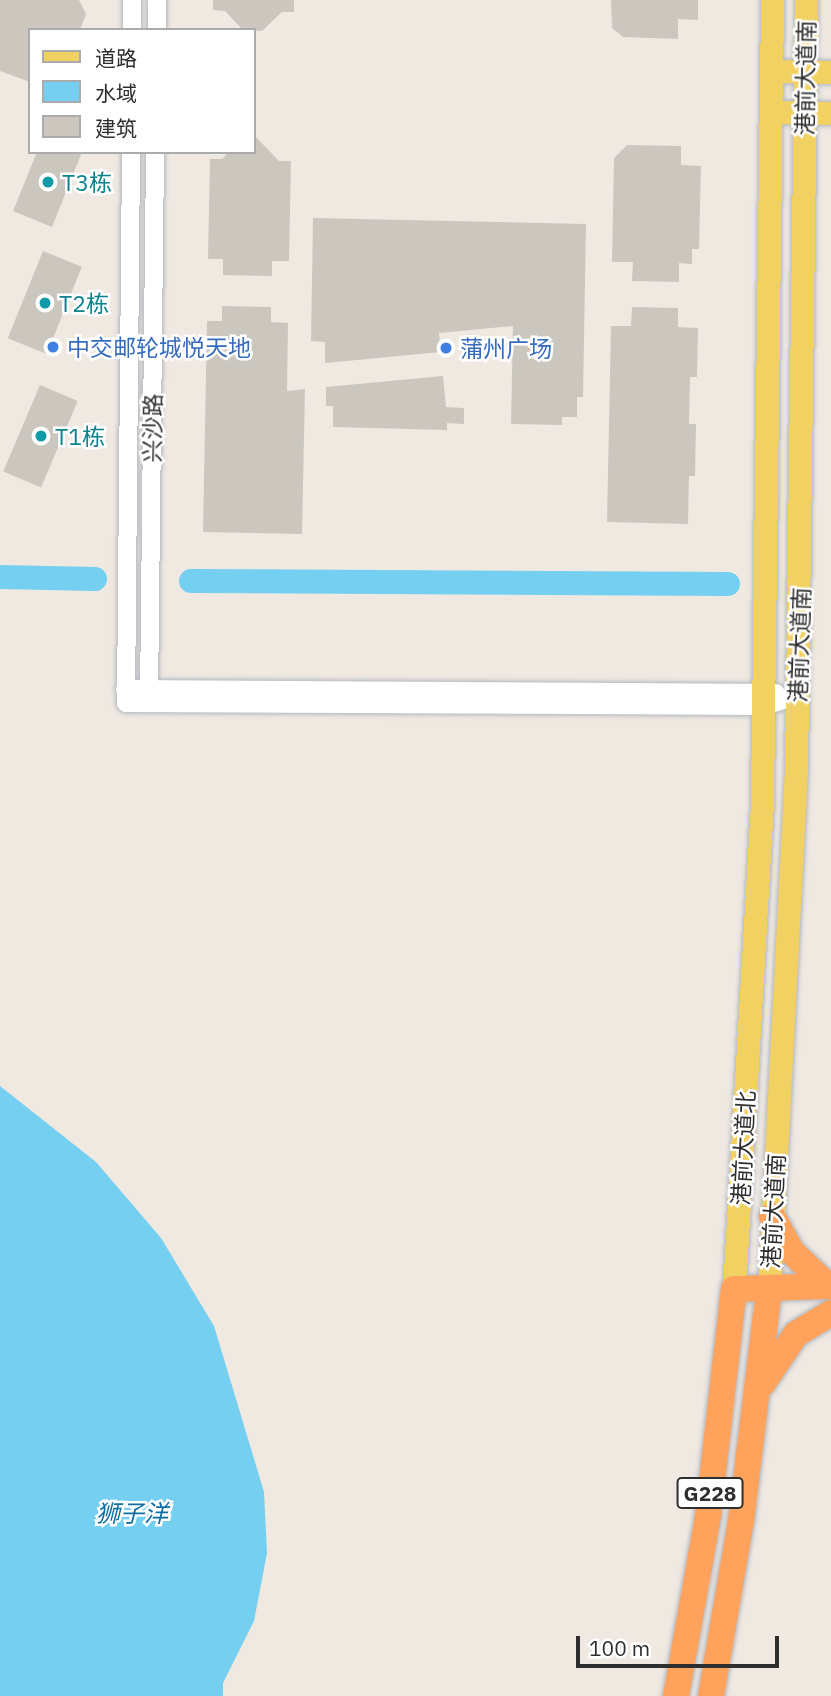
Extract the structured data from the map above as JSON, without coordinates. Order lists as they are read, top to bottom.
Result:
{
  "streets": {
    "highway": ["港前大道北", "G228"],
    "main road": ["港前大道南"],
    "street": ["兴沙路"]
  },
  "crossings": [
    ["港前大道南", "港前大道北"],
    ["港前大道南", "G228"]
  ],
  "water": ["狮子洋"],
  "places": [
    "T3栋",
    "T2栋",
    "中交邮轮城悦天地",
    "蒲州广场",
    "T1栋"
  ],
  "legend": ["道路", "水域", "建筑"],
  "scale_bar": "100 m"
}
